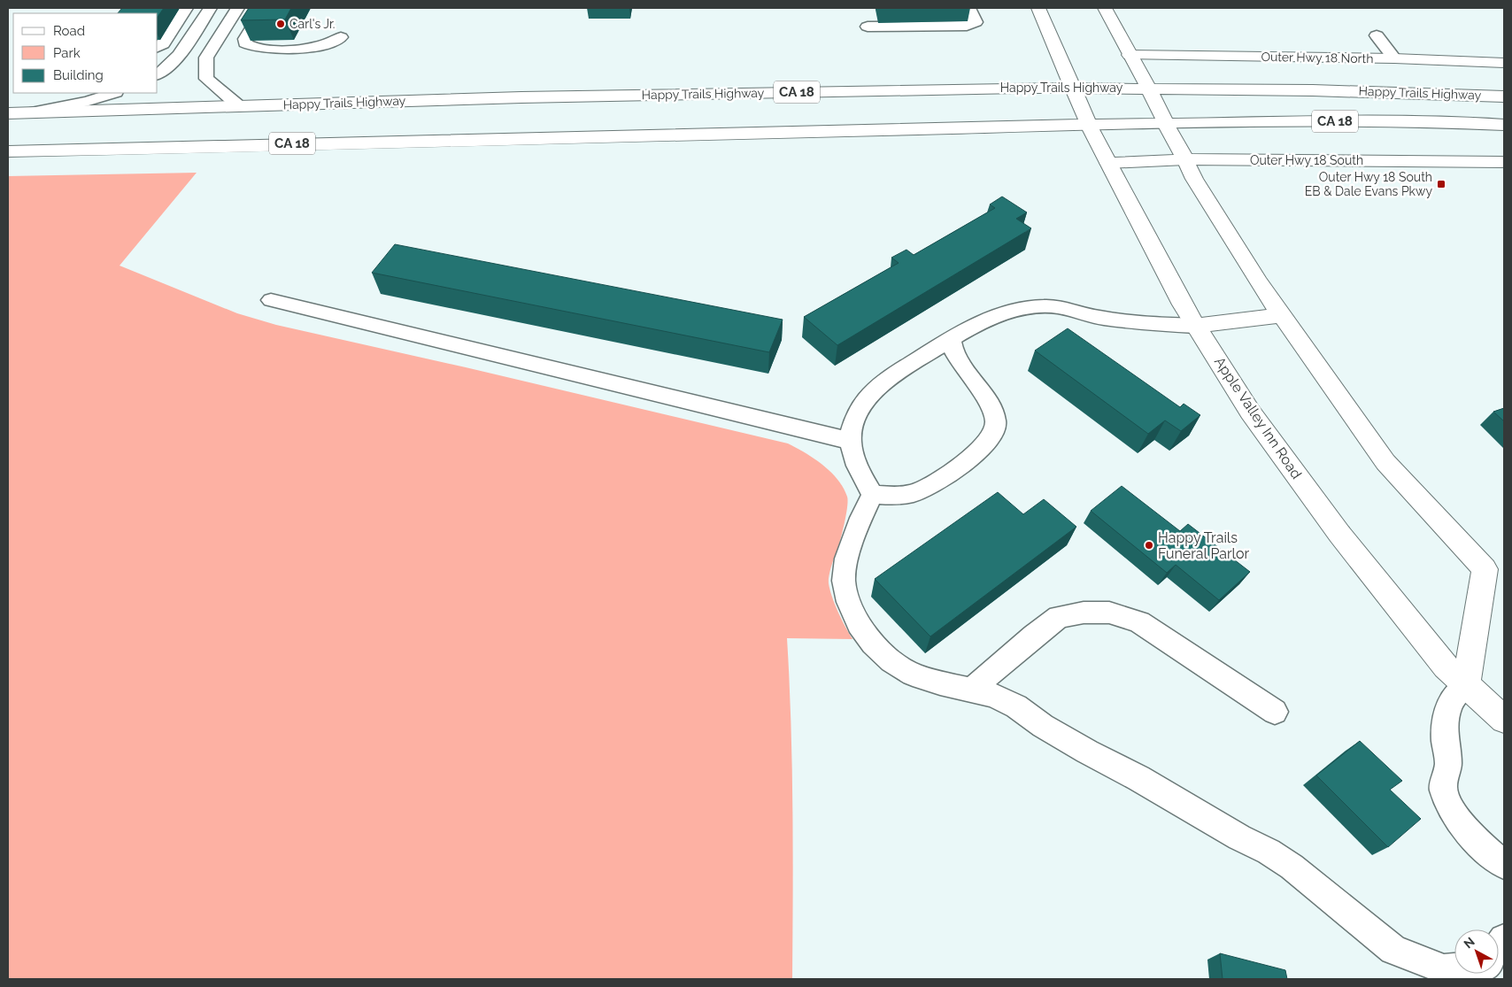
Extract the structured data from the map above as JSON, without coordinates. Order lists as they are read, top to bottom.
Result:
{
  "streets": {
    "main road": [
      "Outer Hwy 18 North",
      "Happy Trails Highway",
      "CA 18",
      "Outer Hwy 18 South",
      "Apple Valley Inn Road"
    ]
  },
  "crossings": [
    ["Happy Trails Highway", "Apple Valley Inn Road"],
    ["Outer Hwy 18 South", "Apple Valley Inn Road"]
  ],
  "places": {
    "other": ["Carl's Jr.", "Happy Trails Funeral Parlor"],
    "transit": ["Outer Hwy 18 South EB & Dale Evans Pkwy"]
  },
  "legend": ["Road", "Park", "Building"],
  "north": "top left"
}
